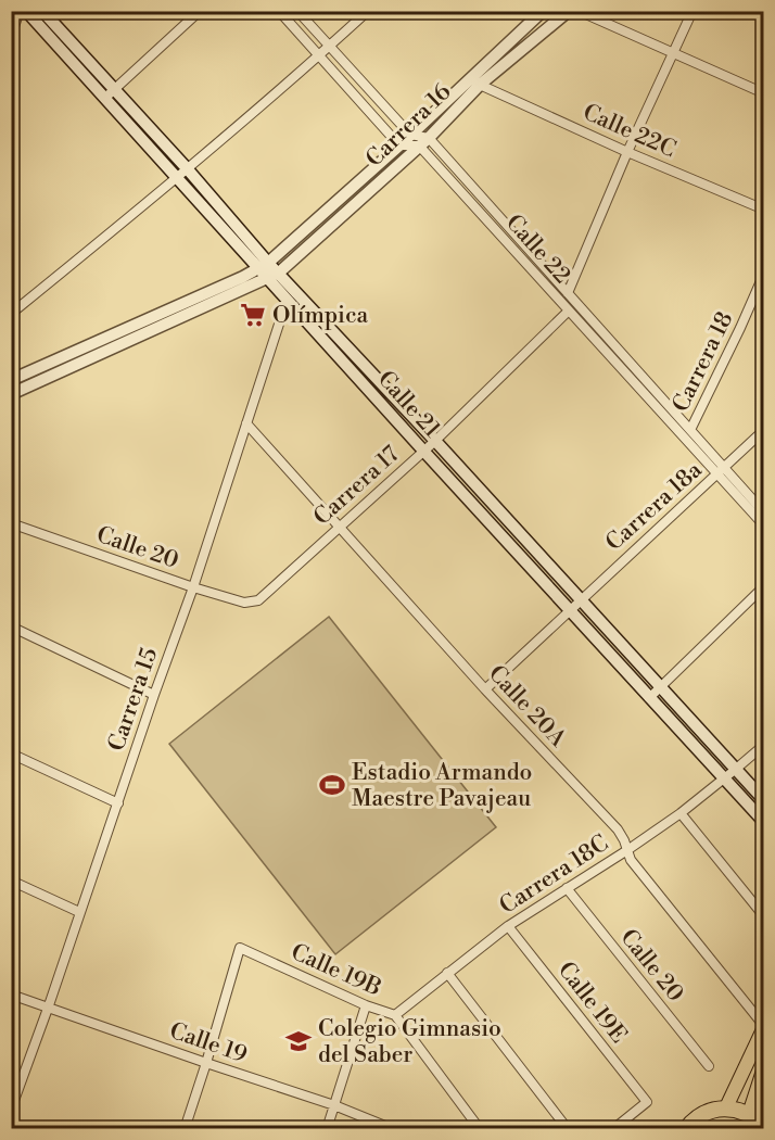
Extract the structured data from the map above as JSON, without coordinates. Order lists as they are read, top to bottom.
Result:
{
  "streets": {
    "main road": ["Carrera 16", "Calle 21"],
    "street": [
      "Calle 22C",
      "Calle 22",
      "Carrera 18",
      "Carrera 17",
      "Carrera 18a",
      "Calle 20",
      "Carrera 15",
      "Calle 20A",
      "Carrera 18C",
      "Calle 19B",
      "Calle 19E",
      "Calle 19"
    ]
  },
  "crossings": [
    ["Carrera 16", "Calle 22C"],
    ["Carrera 16", "Calle 22"],
    ["Carrera 16", "Calle 21"],
    ["Calle 22", "Carrera 18"],
    ["Calle 22", "Carrera 17"],
    ["Calle 22", "Carrera 18a"],
    ["Calle 21", "Carrera 17"],
    ["Calle 21", "Carrera 18a"],
    ["Calle 21", "Carrera 15"],
    ["Calle 21", "Carrera 18C"],
    ["Carrera 17", "Calle 20"],
    ["Carrera 17", "Calle 20A"],
    ["Calle 20", "Carrera 15"],
    ["Calle 20", "Carrera 18C"],
    ["Carrera 15", "Calle 20A"],
    ["Carrera 15", "Calle 19"],
    ["Calle 20A", "Carrera 18C"],
    ["Carrera 18C", "Calle 19B"],
    ["Carrera 18C", "Calle 19E"],
    ["Calle 19B", "Calle 19"]
  ],
  "places": {
    "supermarket": ["Olímpica"],
    "sports": ["Estadio Armando Maestre Pavajeau"],
    "school or university": ["Colegio Gimnasio del Saber"]
  }
}
